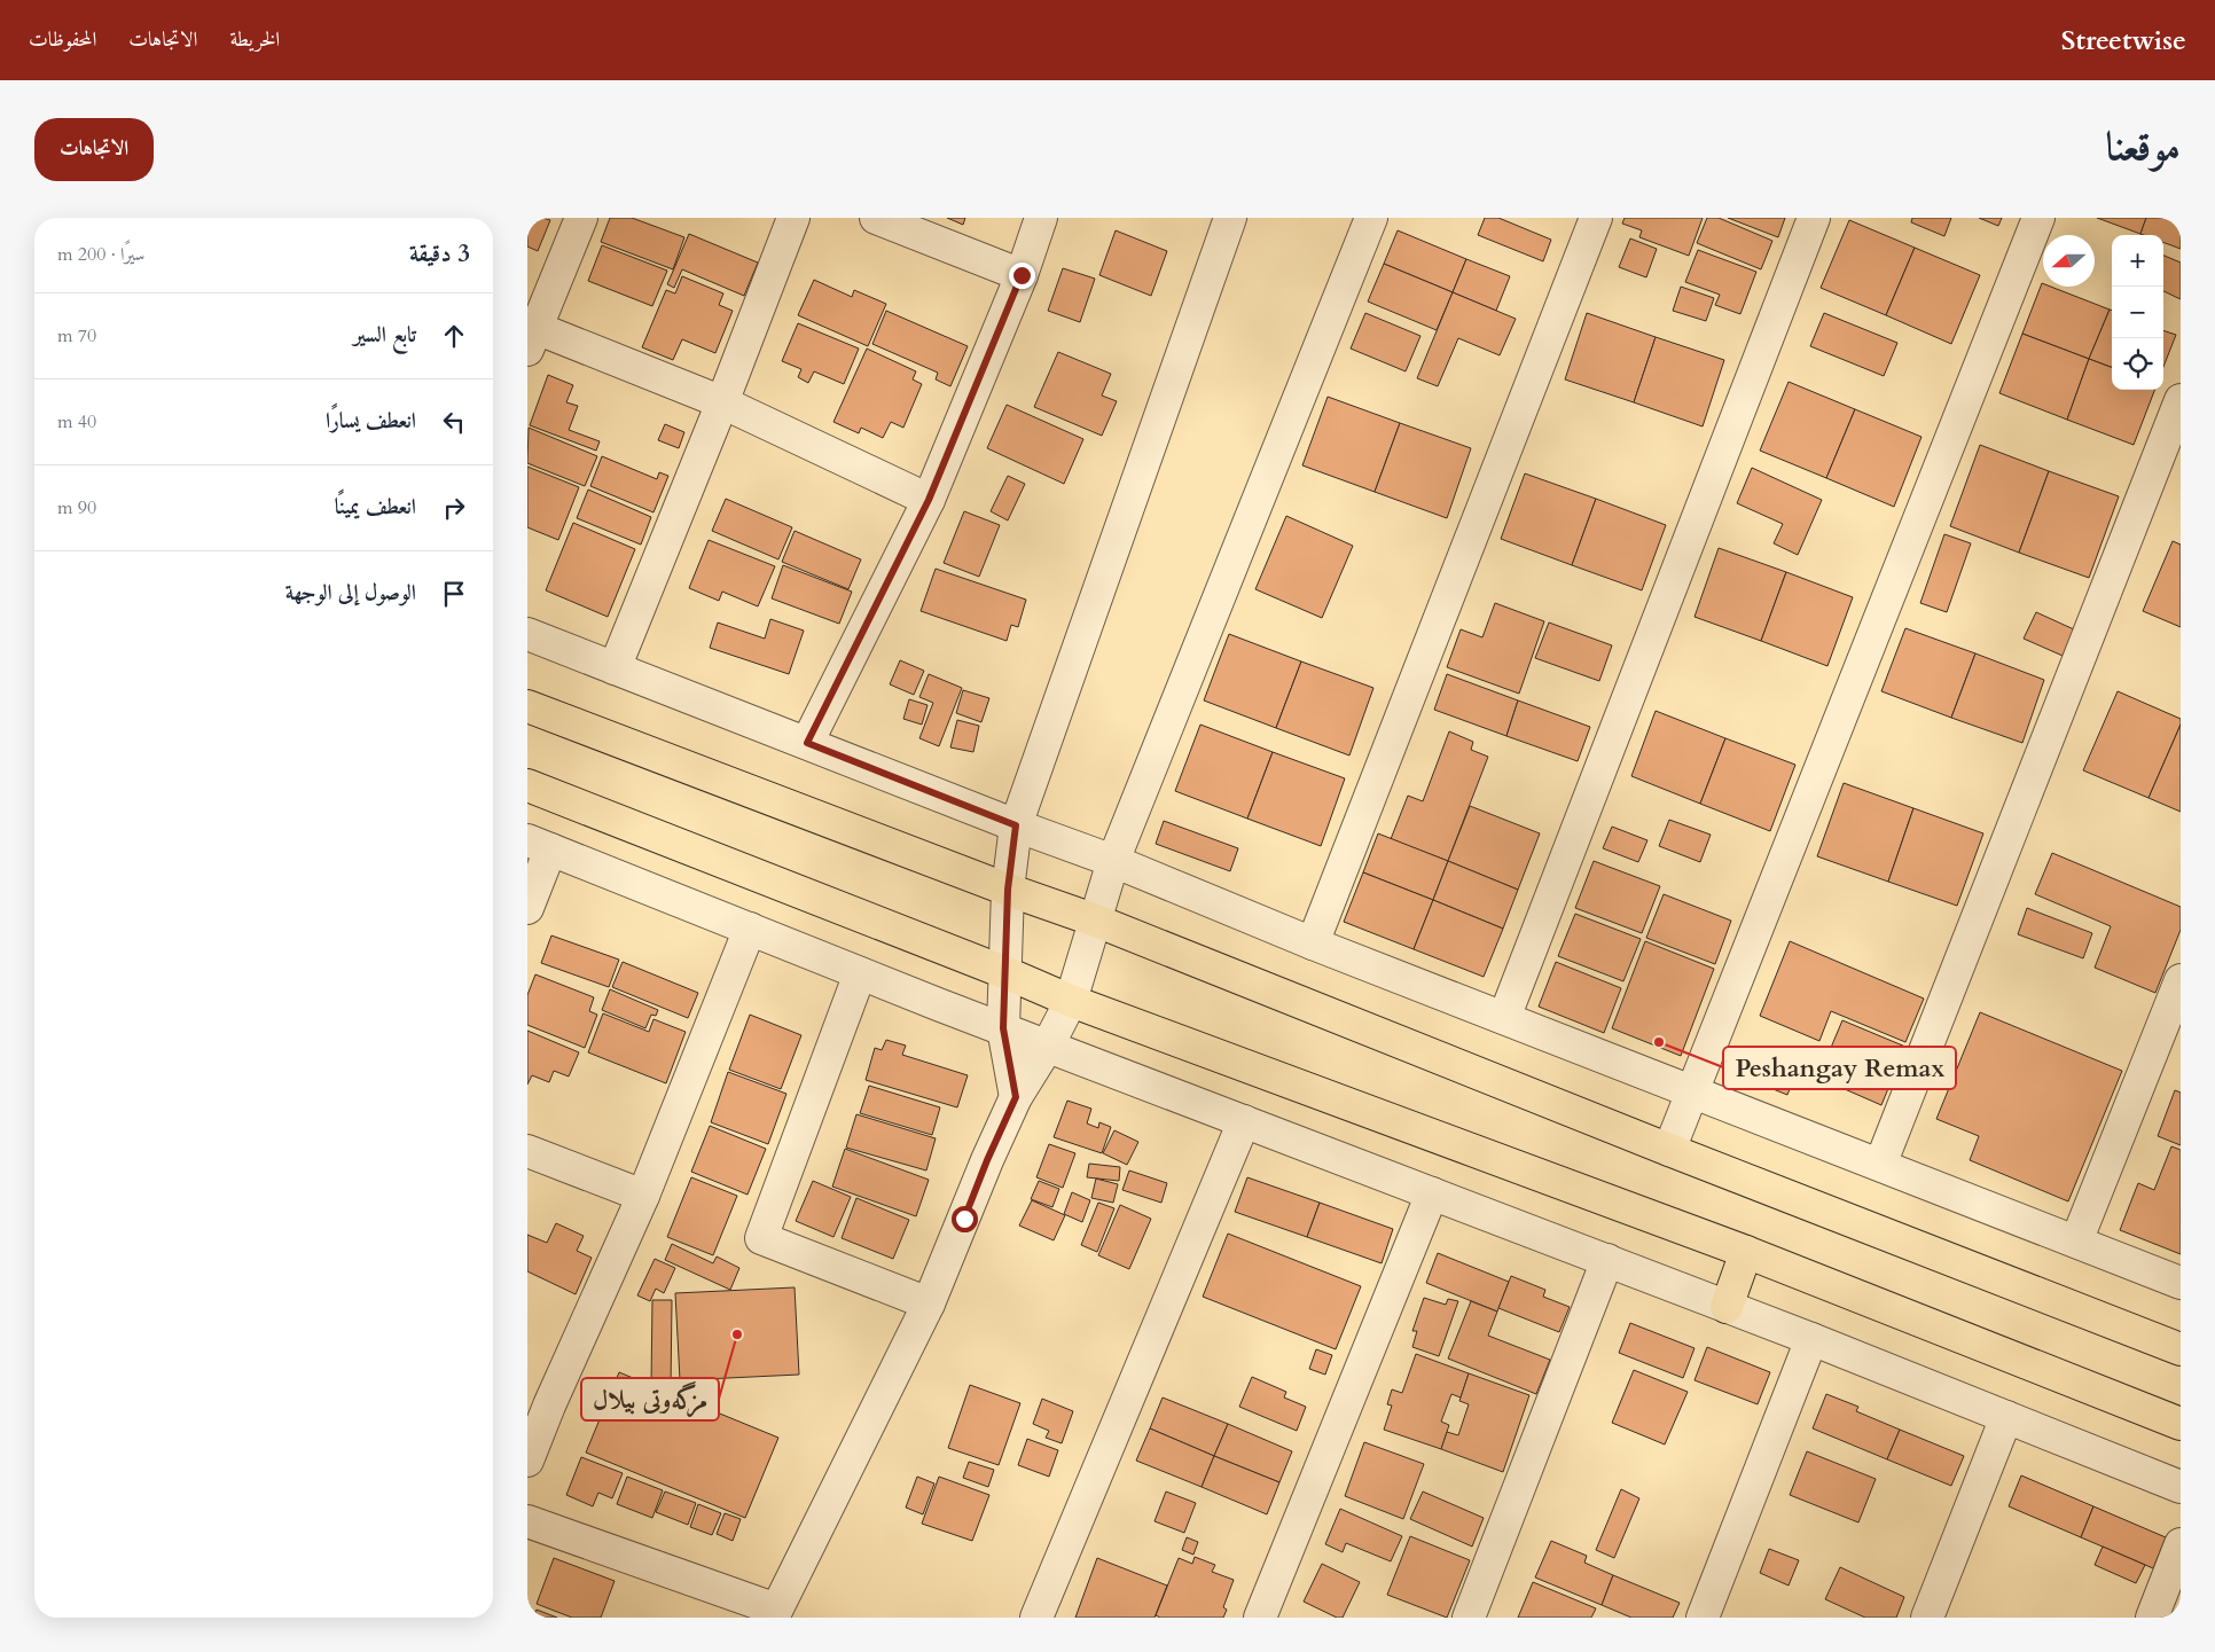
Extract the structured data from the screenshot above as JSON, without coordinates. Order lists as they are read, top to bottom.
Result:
{
  "places": ["Peshangay Remax", "مزگەوتی بیلال"],
  "north": "left",
  "page": {
    "header": "Streetwise",
    "nav": ["الخريطة", "الاتجاهات", "المحفوظات"],
    "title": "موقعنا",
    "buttons": "الاتجاهات",
    "heading": ["3 دقيقة", "سيرًا · 200 m"],
    "map_buttons": ["+", "−"],
    "list": [
      ["تابع السير", "70 m"],
      ["انعطف يسارًا", "40 m"],
      ["انعطف يمينًا", "90 m"],
      "الوصول إلى الوجهة"
    ]
  }
}
